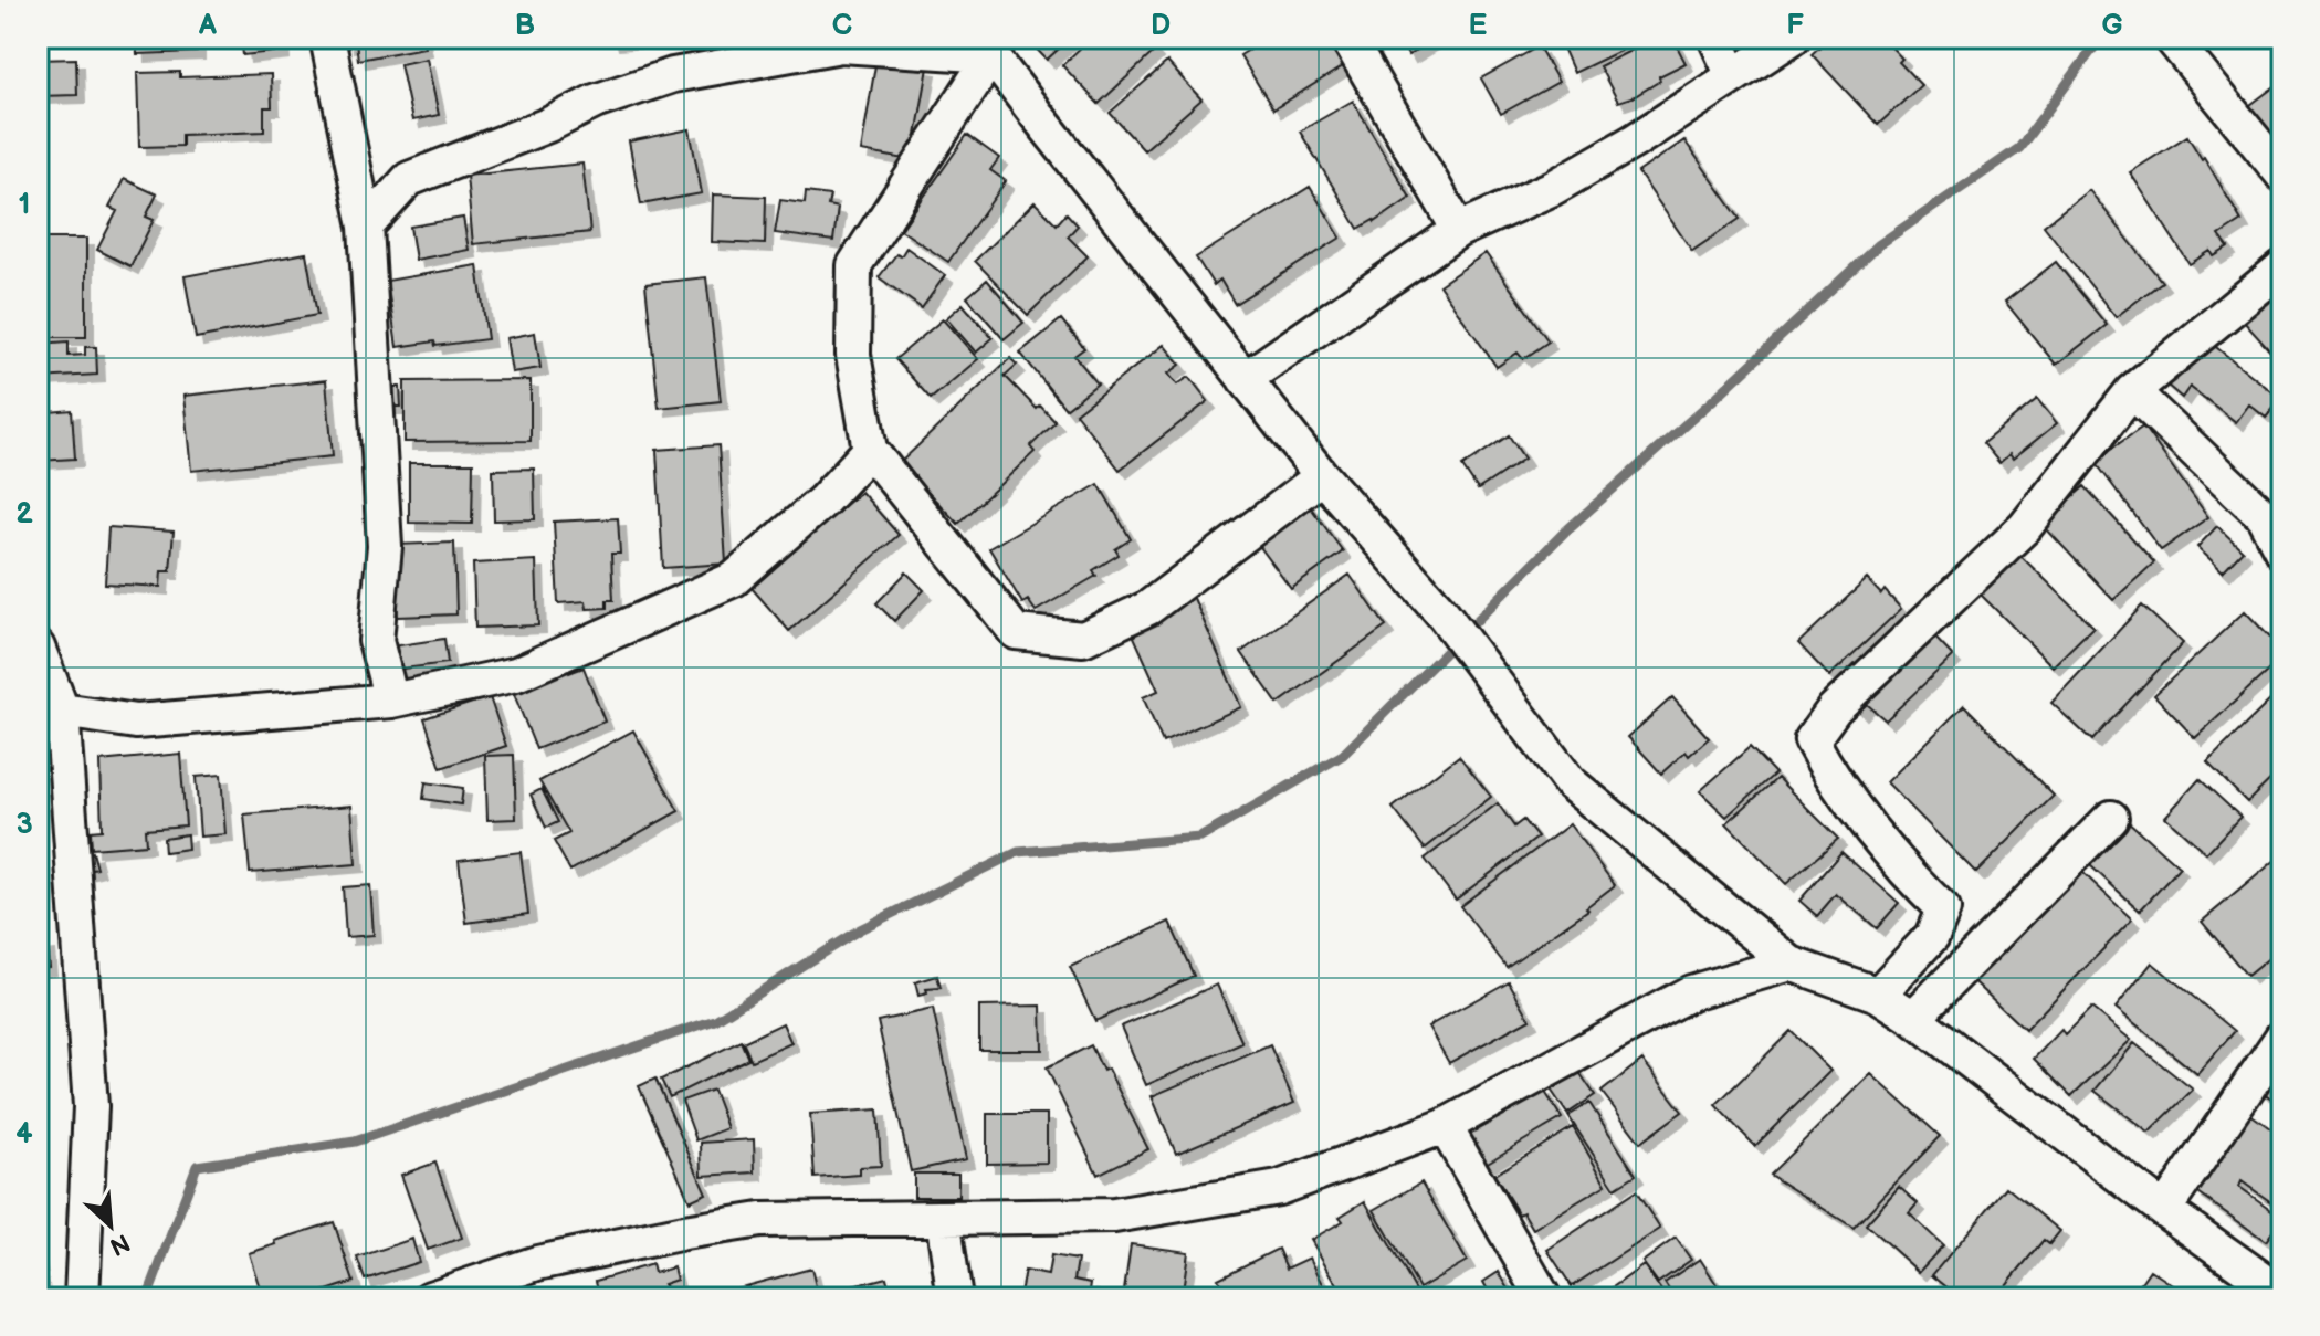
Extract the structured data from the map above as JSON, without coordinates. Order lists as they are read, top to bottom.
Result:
{
  "north": "bottom right",
  "grid": {
    "columns": [
      "A",
      "B",
      "C",
      "D",
      "E",
      "F",
      "G"
    ],
    "rows": [
      "1",
      "2",
      "3",
      "4"
    ]
  }
}
